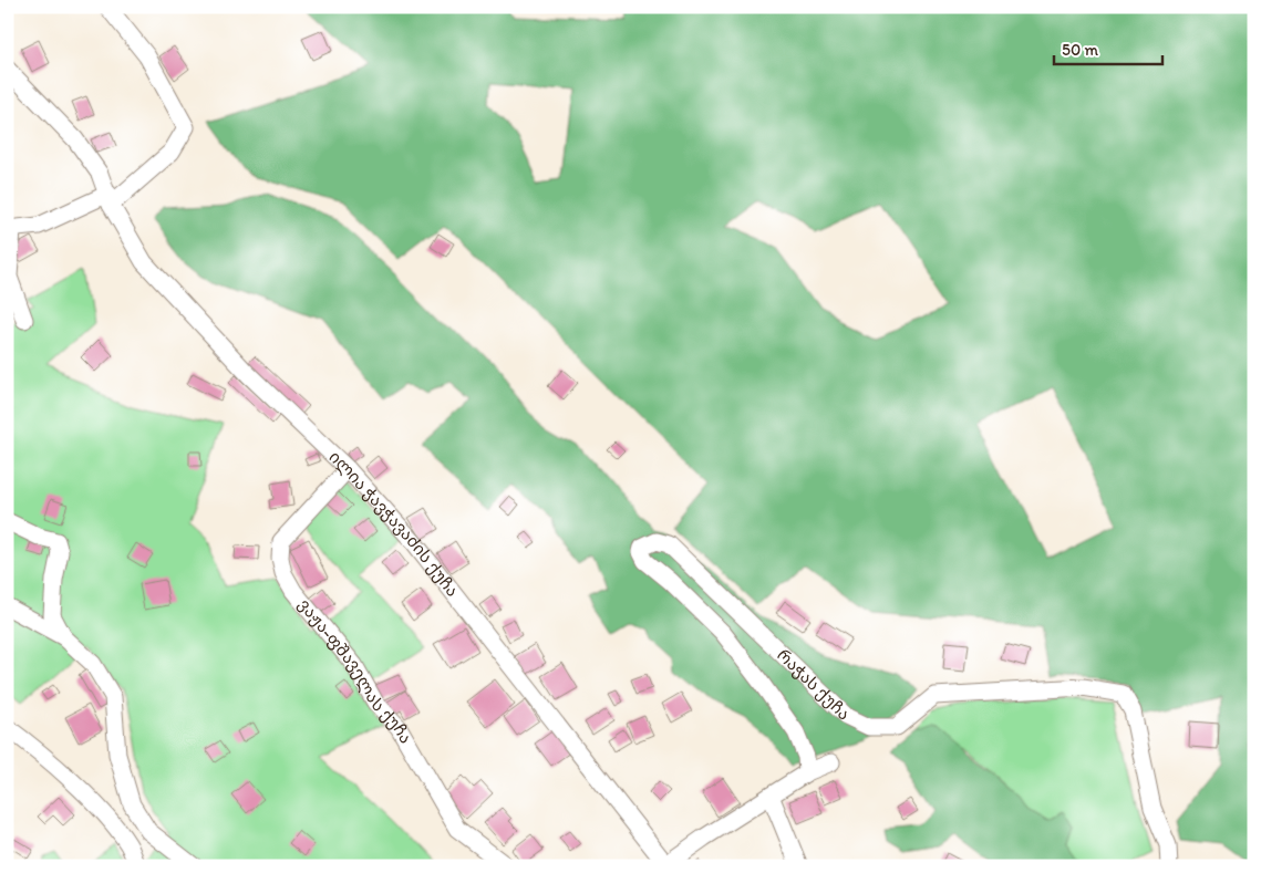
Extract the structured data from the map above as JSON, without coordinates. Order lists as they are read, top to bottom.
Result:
{
  "streets": {
    "street": ["ილია ჭავჭავაძის ქუჩა", "ვაჟა-ფშაველას ქუჩა", "რაჭას ქუჩა"]
  },
  "crossings": [
    ["ილია ჭავჭავაძის ქუჩა", "ვაჟა-ფშაველას ქუჩა"]
  ],
  "scale_bar": "50 m"
}
